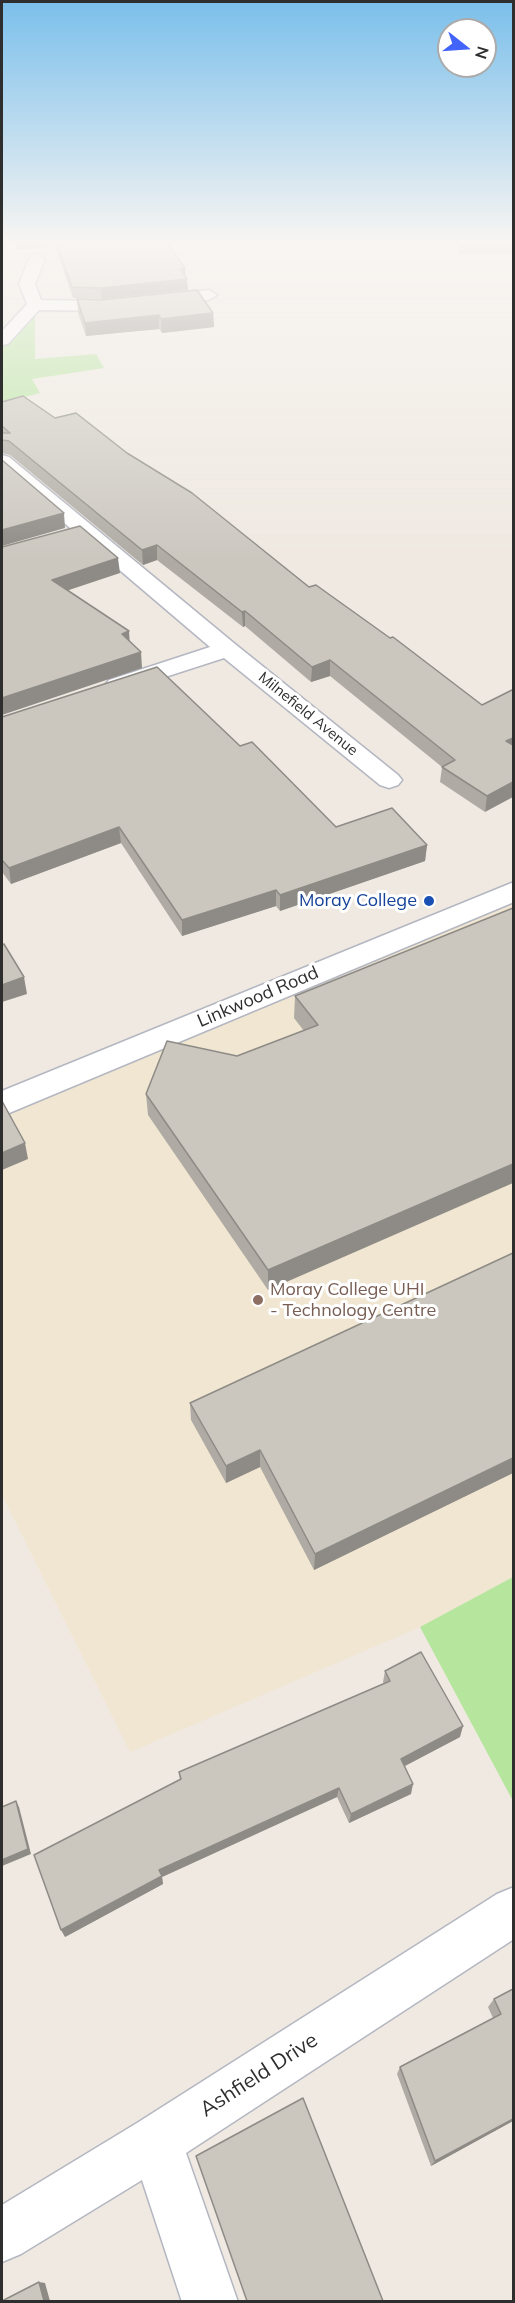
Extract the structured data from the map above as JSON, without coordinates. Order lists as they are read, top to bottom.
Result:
{
  "streets": {
    "street": ["Milnefield Avenue", "Linkwood Road", "Ashfield Drive"]
  },
  "places": ["Moray College", "Moray College UHI - Technology Centre"],
  "north": "right"
}
